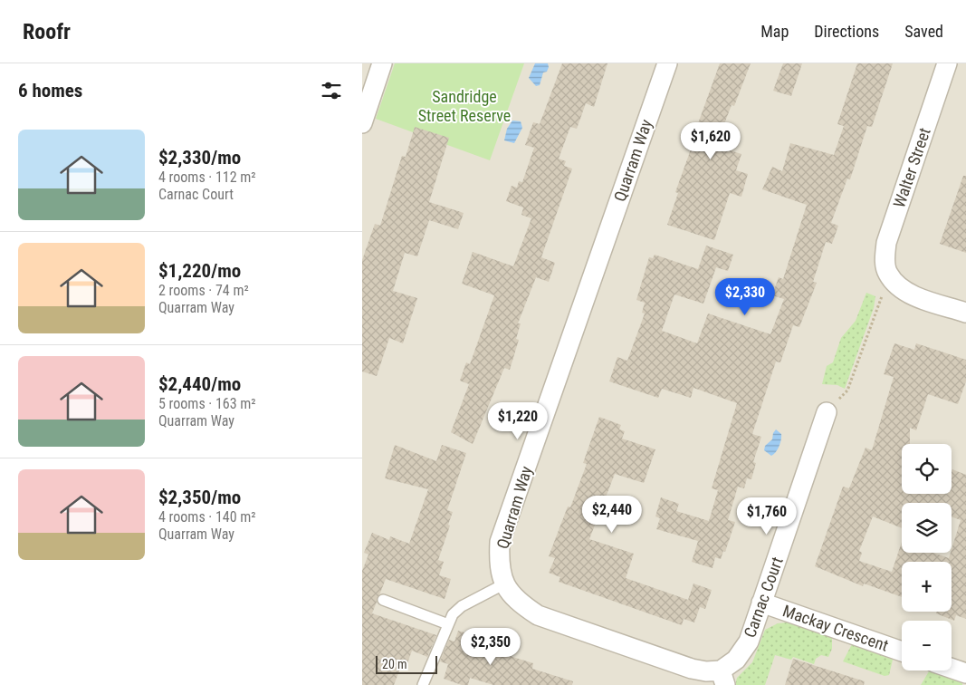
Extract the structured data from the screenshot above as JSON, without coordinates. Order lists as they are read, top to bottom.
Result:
{
  "streets": {
    "street": [
      "Quarram Way",
      "Walter Street",
      "Carnac Court",
      "Mackay Crescent"
    ]
  },
  "crossings": [
    ["Carnac Court", "Mackay Crescent"]
  ],
  "parks": ["Sandridge Street Reserve"],
  "scale_bar": "20 m",
  "page": {
    "header": "Roofr",
    "nav": ["Map", "Directions", "Saved"],
    "heading": "6 homes",
    "list": [
      {
        "name": "$2,330/mo",
        "note": "4 rooms · 112 m² · Carnac Court"
      },
      {
        "name": "$1,220/mo",
        "note": "2 rooms · 74 m² · Quarram Way"
      },
      {
        "name": "$2,440/mo",
        "note": "5 rooms · 163 m² · Quarram Way"
      },
      {
        "name": "$2,350/mo",
        "note": "4 rooms · 140 m² · Quarram Way"
      }
    ],
    "price": [
      "$1,620",
      "$2,330",
      "$1,220",
      "$2,440",
      "$1,760",
      "$2,350"
    ],
    "map_buttons": ["+", "−"],
    "scale": "20 m"
  }
}
